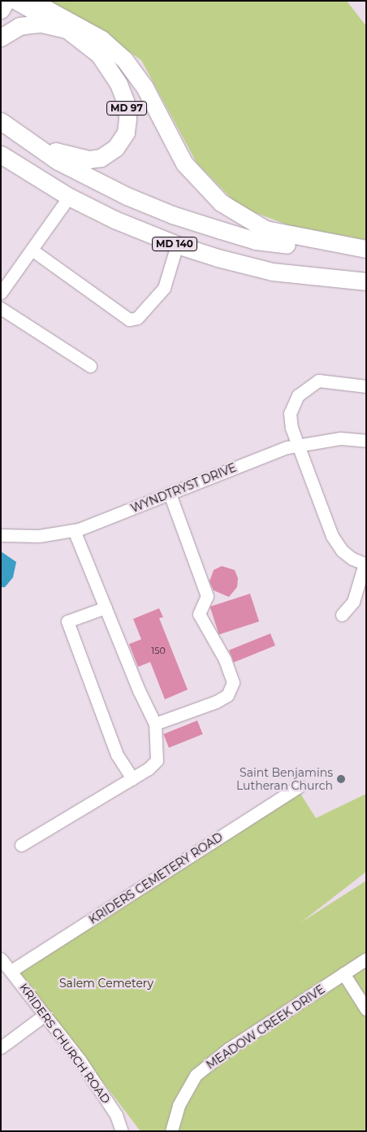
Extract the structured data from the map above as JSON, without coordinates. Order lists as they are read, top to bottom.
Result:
{
  "streets": {
    "highway": ["MD 97", "MD 140"],
    "street": [
      "WYNDTRYST DRIVE",
      "KRIDERS CEMETERY ROAD",
      "MEADOW CREEK DRIVE",
      "KRIDERS CHURCH ROAD"
    ]
  },
  "crossings": [
    ["KRIDERS CEMETERY ROAD", "KRIDERS CHURCH ROAD"]
  ],
  "parks": ["Salem Cemetery"],
  "places": ["Saint Benjamins Lutheran Church"],
  "house_numbers": ["150"]
}
